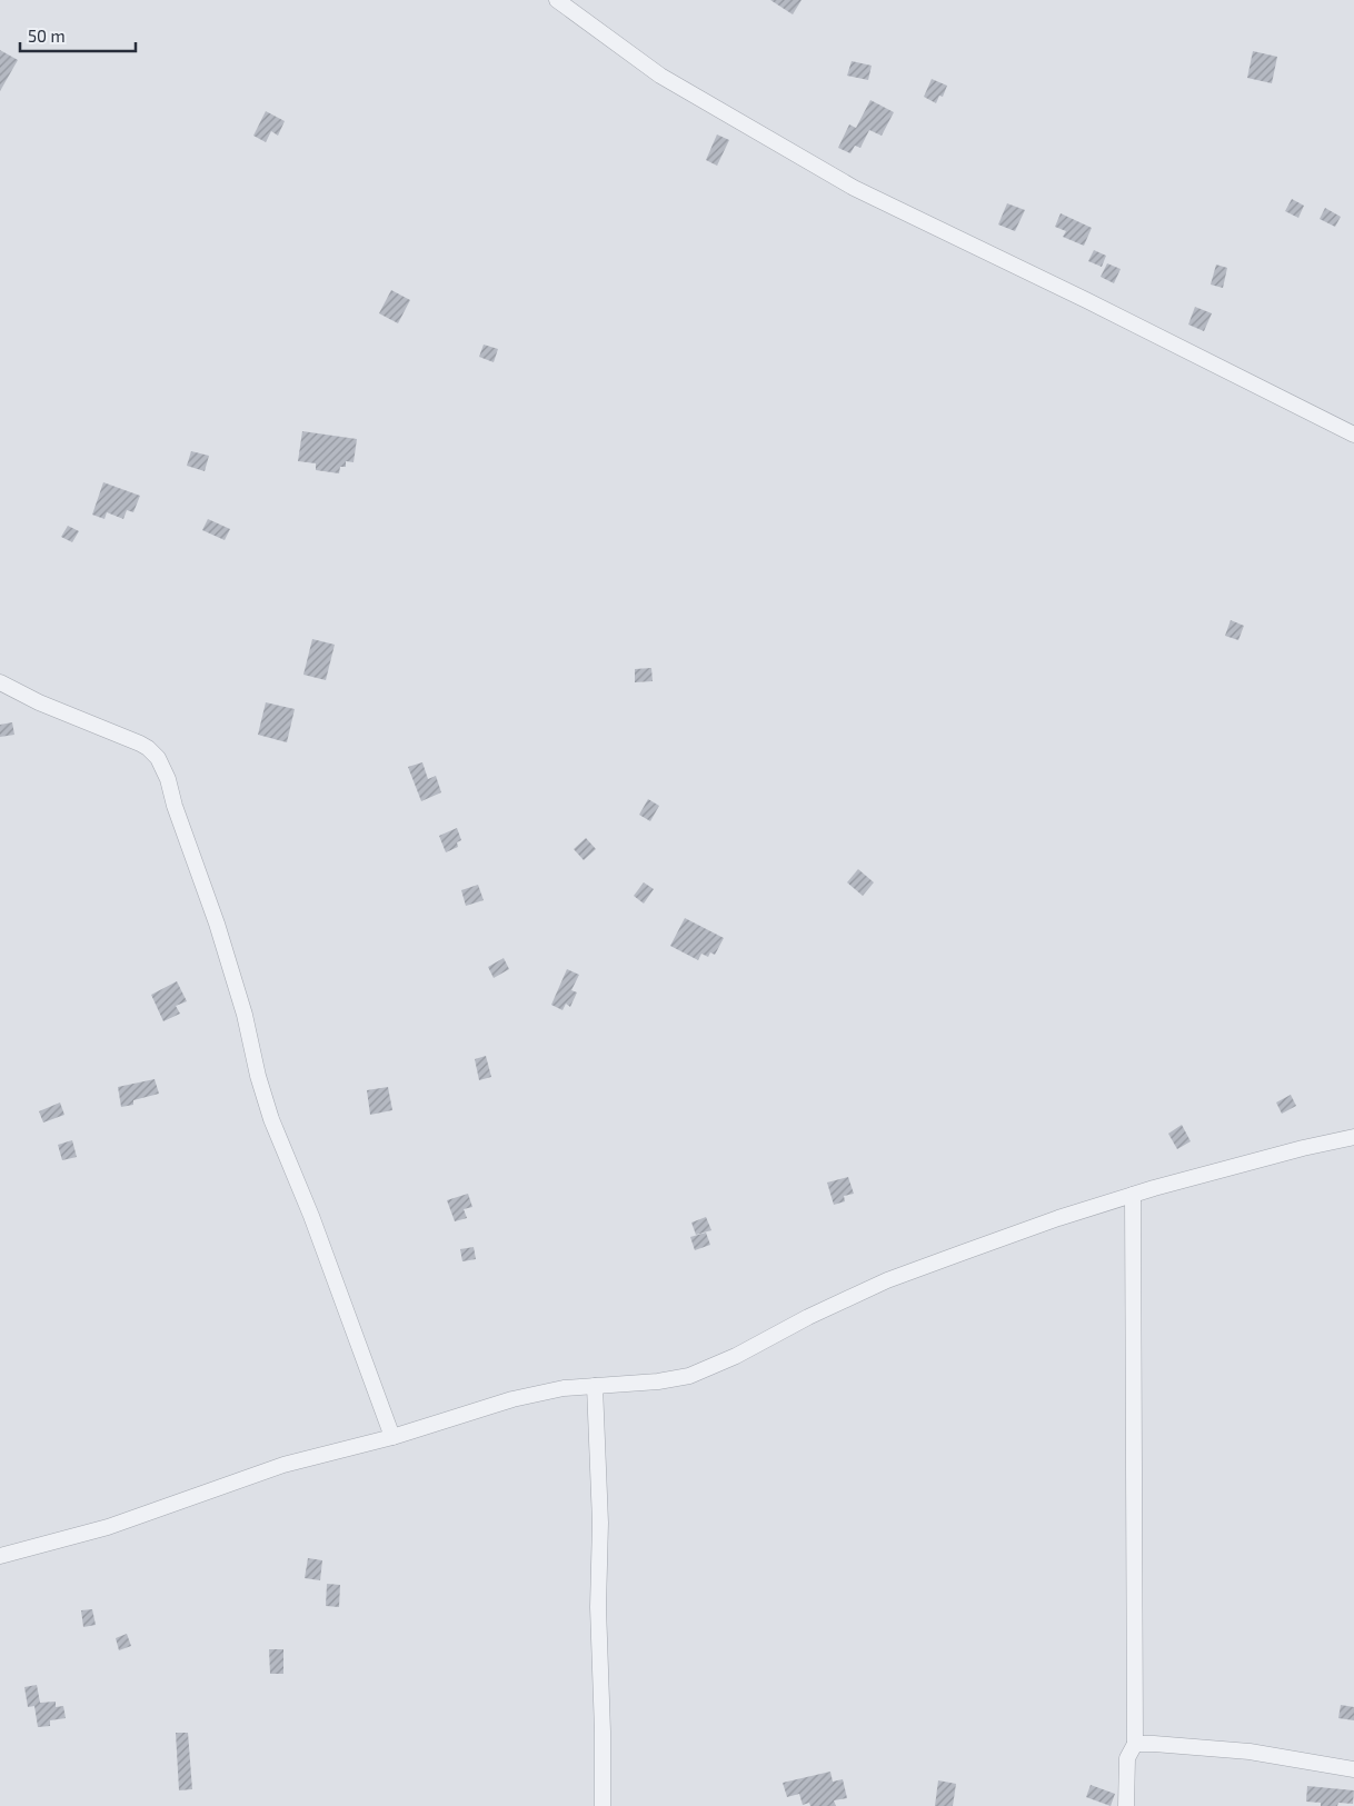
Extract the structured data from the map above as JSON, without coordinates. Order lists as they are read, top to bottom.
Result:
{
  "scale_bar": "50 m"
}
